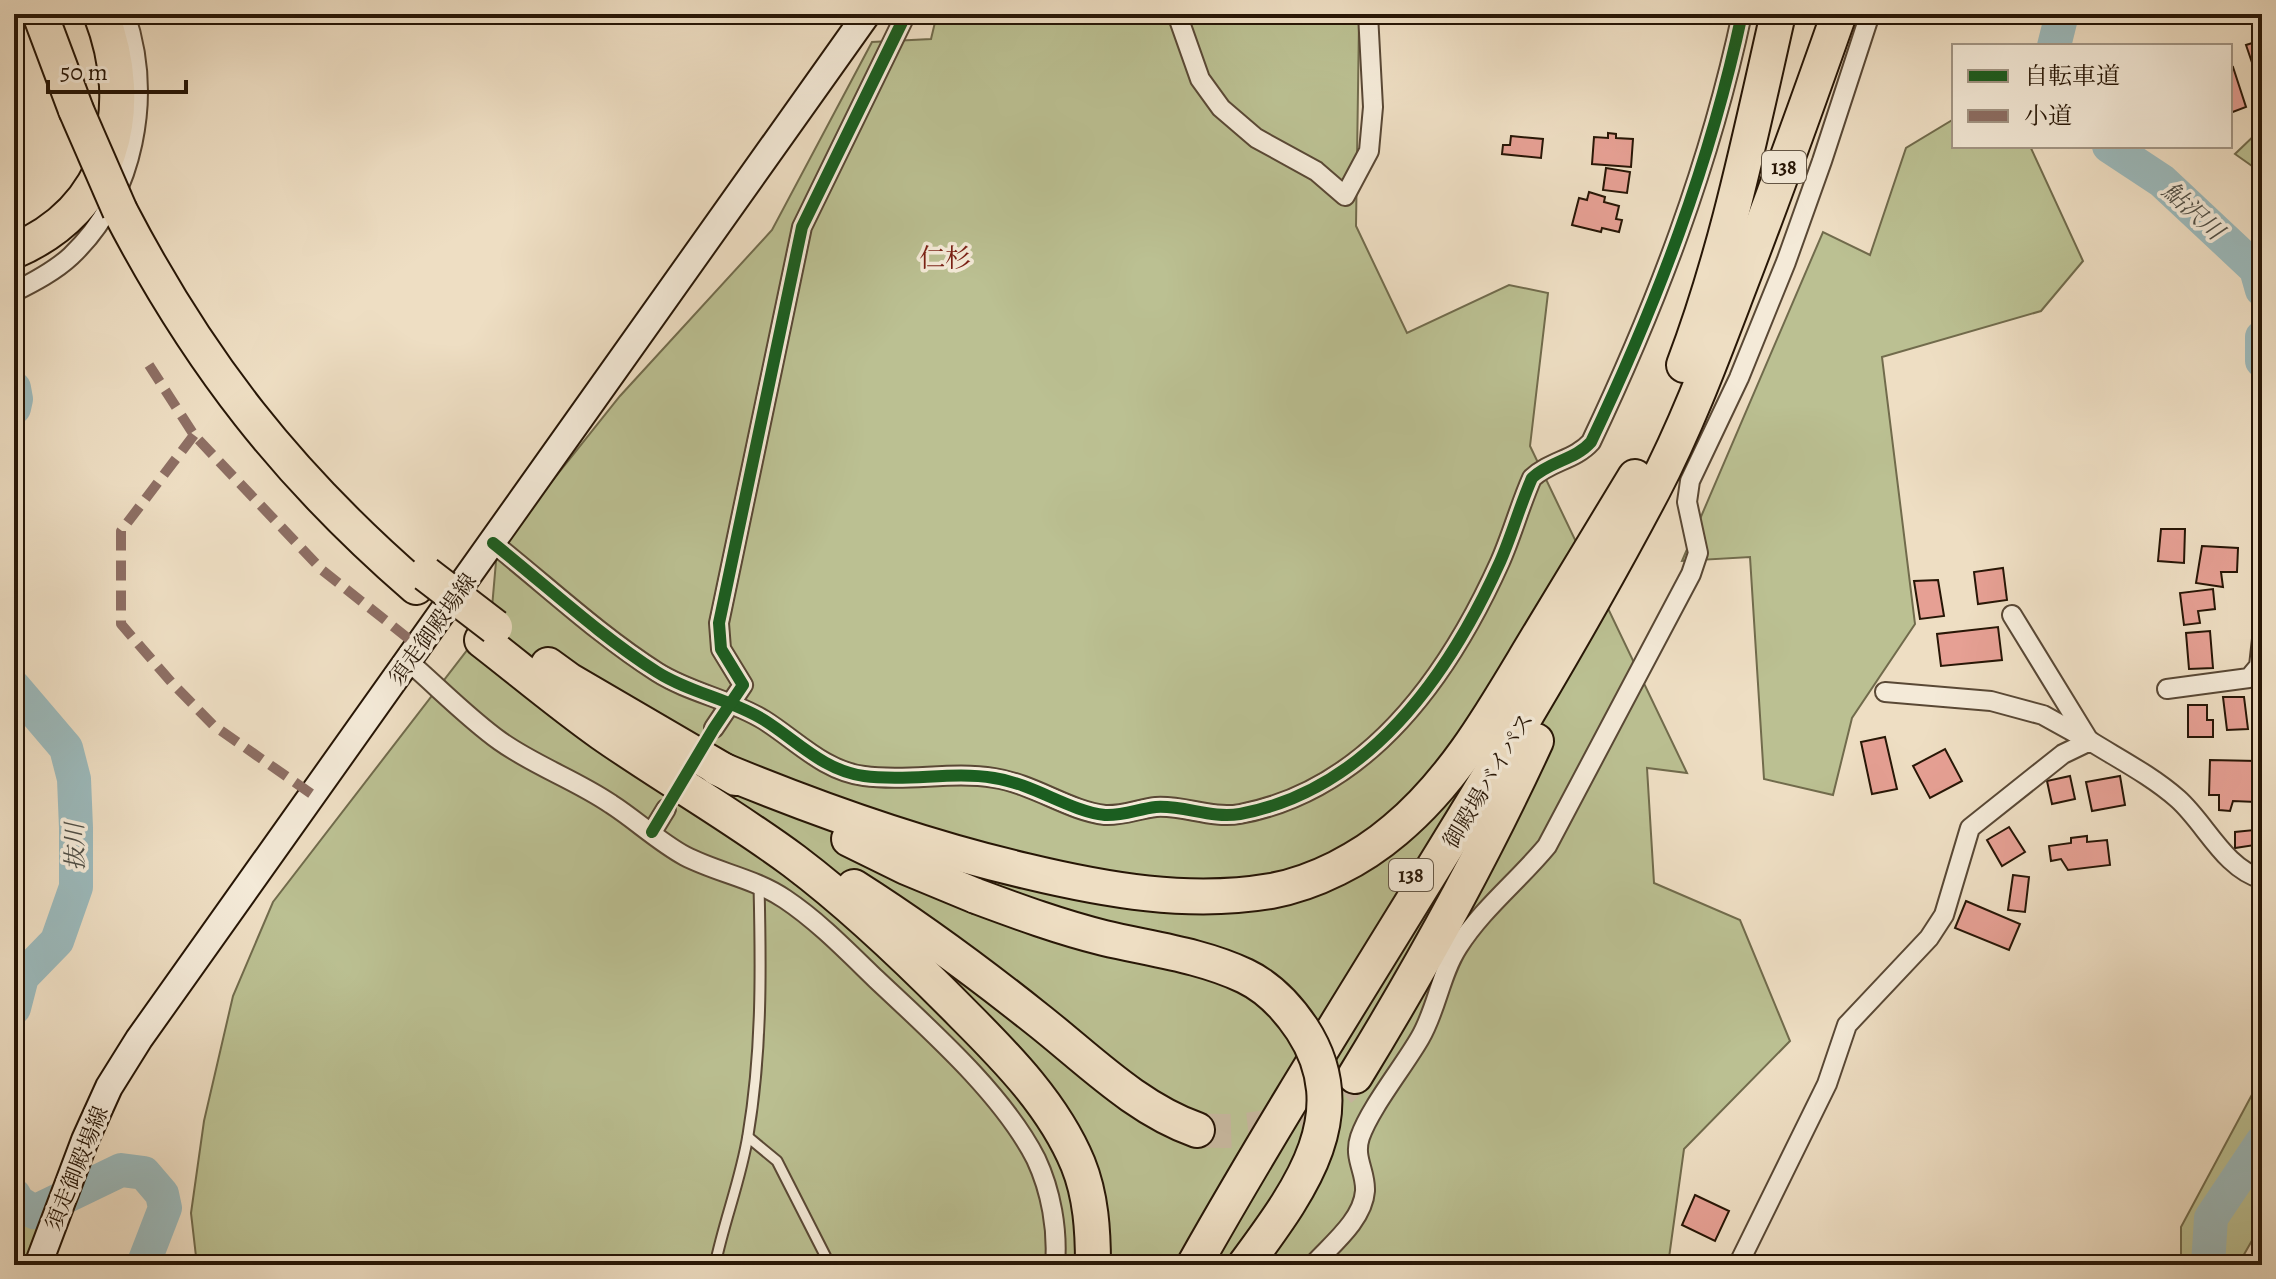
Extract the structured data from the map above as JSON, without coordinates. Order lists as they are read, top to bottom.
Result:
{
  "streets": {
    "highway": ["138", "御殿場バイパス"],
    "main road": ["須走御殿場線"]
  },
  "crossings": [
    ["138", "御殿場バイパス"]
  ],
  "districts": ["仁杉"],
  "water": ["鮎沢川", "抜川"],
  "legend": ["自転車道", "小道"],
  "scale_bar": "50 m"
}
